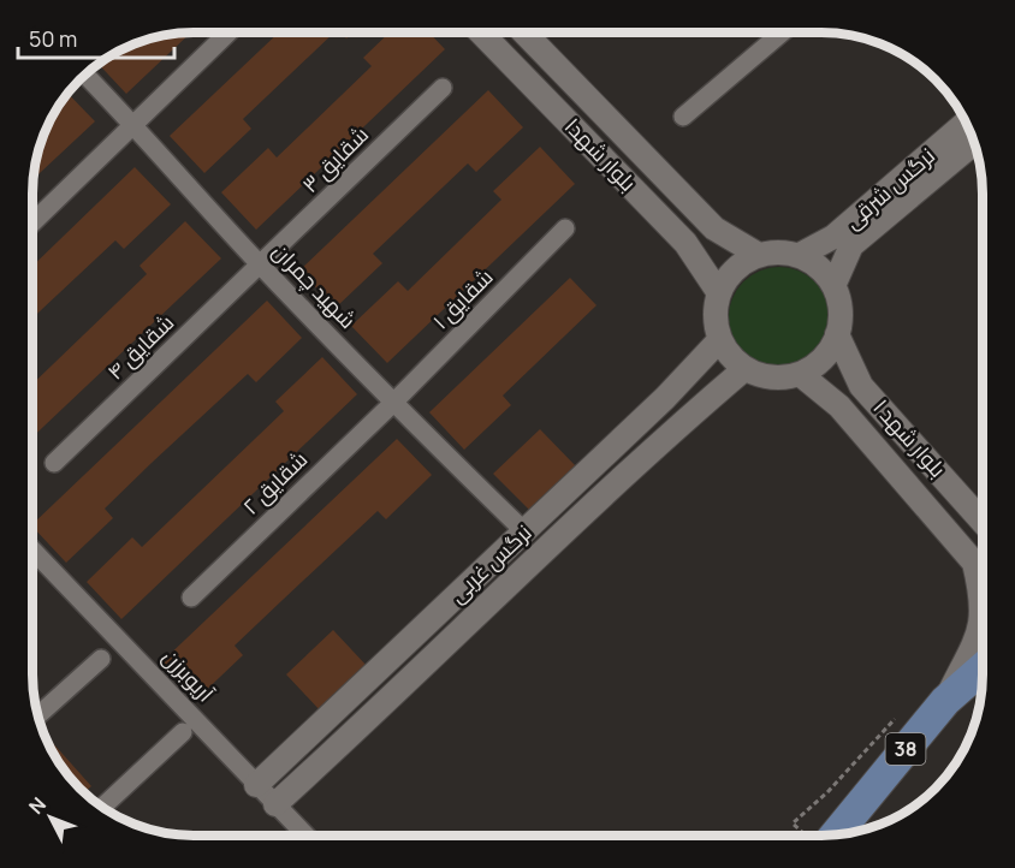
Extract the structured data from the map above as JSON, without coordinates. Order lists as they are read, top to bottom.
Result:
{
  "streets": {
    "main road": ["38"],
    "street": [
      "بلوار شهدا",
      "شقایق ۳",
      "نرگس شرقی",
      "شهید چمران",
      "شقایق ۱",
      "شقایق ۴",
      "بلوار شهد ا",
      "شقایق ۲",
      "نرگس غربی",
      "آریوبرزن"
    ]
  },
  "crossings": [
    ["بلوار شهدا", "نرگس شرقی"],
    ["بلوار شهدا", "بلوار شهد ا"],
    ["بلوار شهدا", "نرگس غربی"],
    ["شقایق ۳", "شهید چمران"],
    ["شقایق ۳", "شقایق ۴"],
    ["نرگس شرقی", "بلوار شهد ا"],
    ["نرگس شرقی", "نرگس غربی"],
    ["شهید چمران", "شقایق ۱"],
    ["شهید چمران", "شقایق ۴"],
    ["شهید چمران", "شقایق ۲"],
    ["شهید چمران", "نرگس غربی"],
    ["شقایق ۱", "شقایق ۲"],
    ["بلوار شهد ا", "نرگس غربی"],
    ["نرگس غربی", "آریوبرزن"]
  ],
  "scale_bar": "50 m",
  "north": "top left"
}
